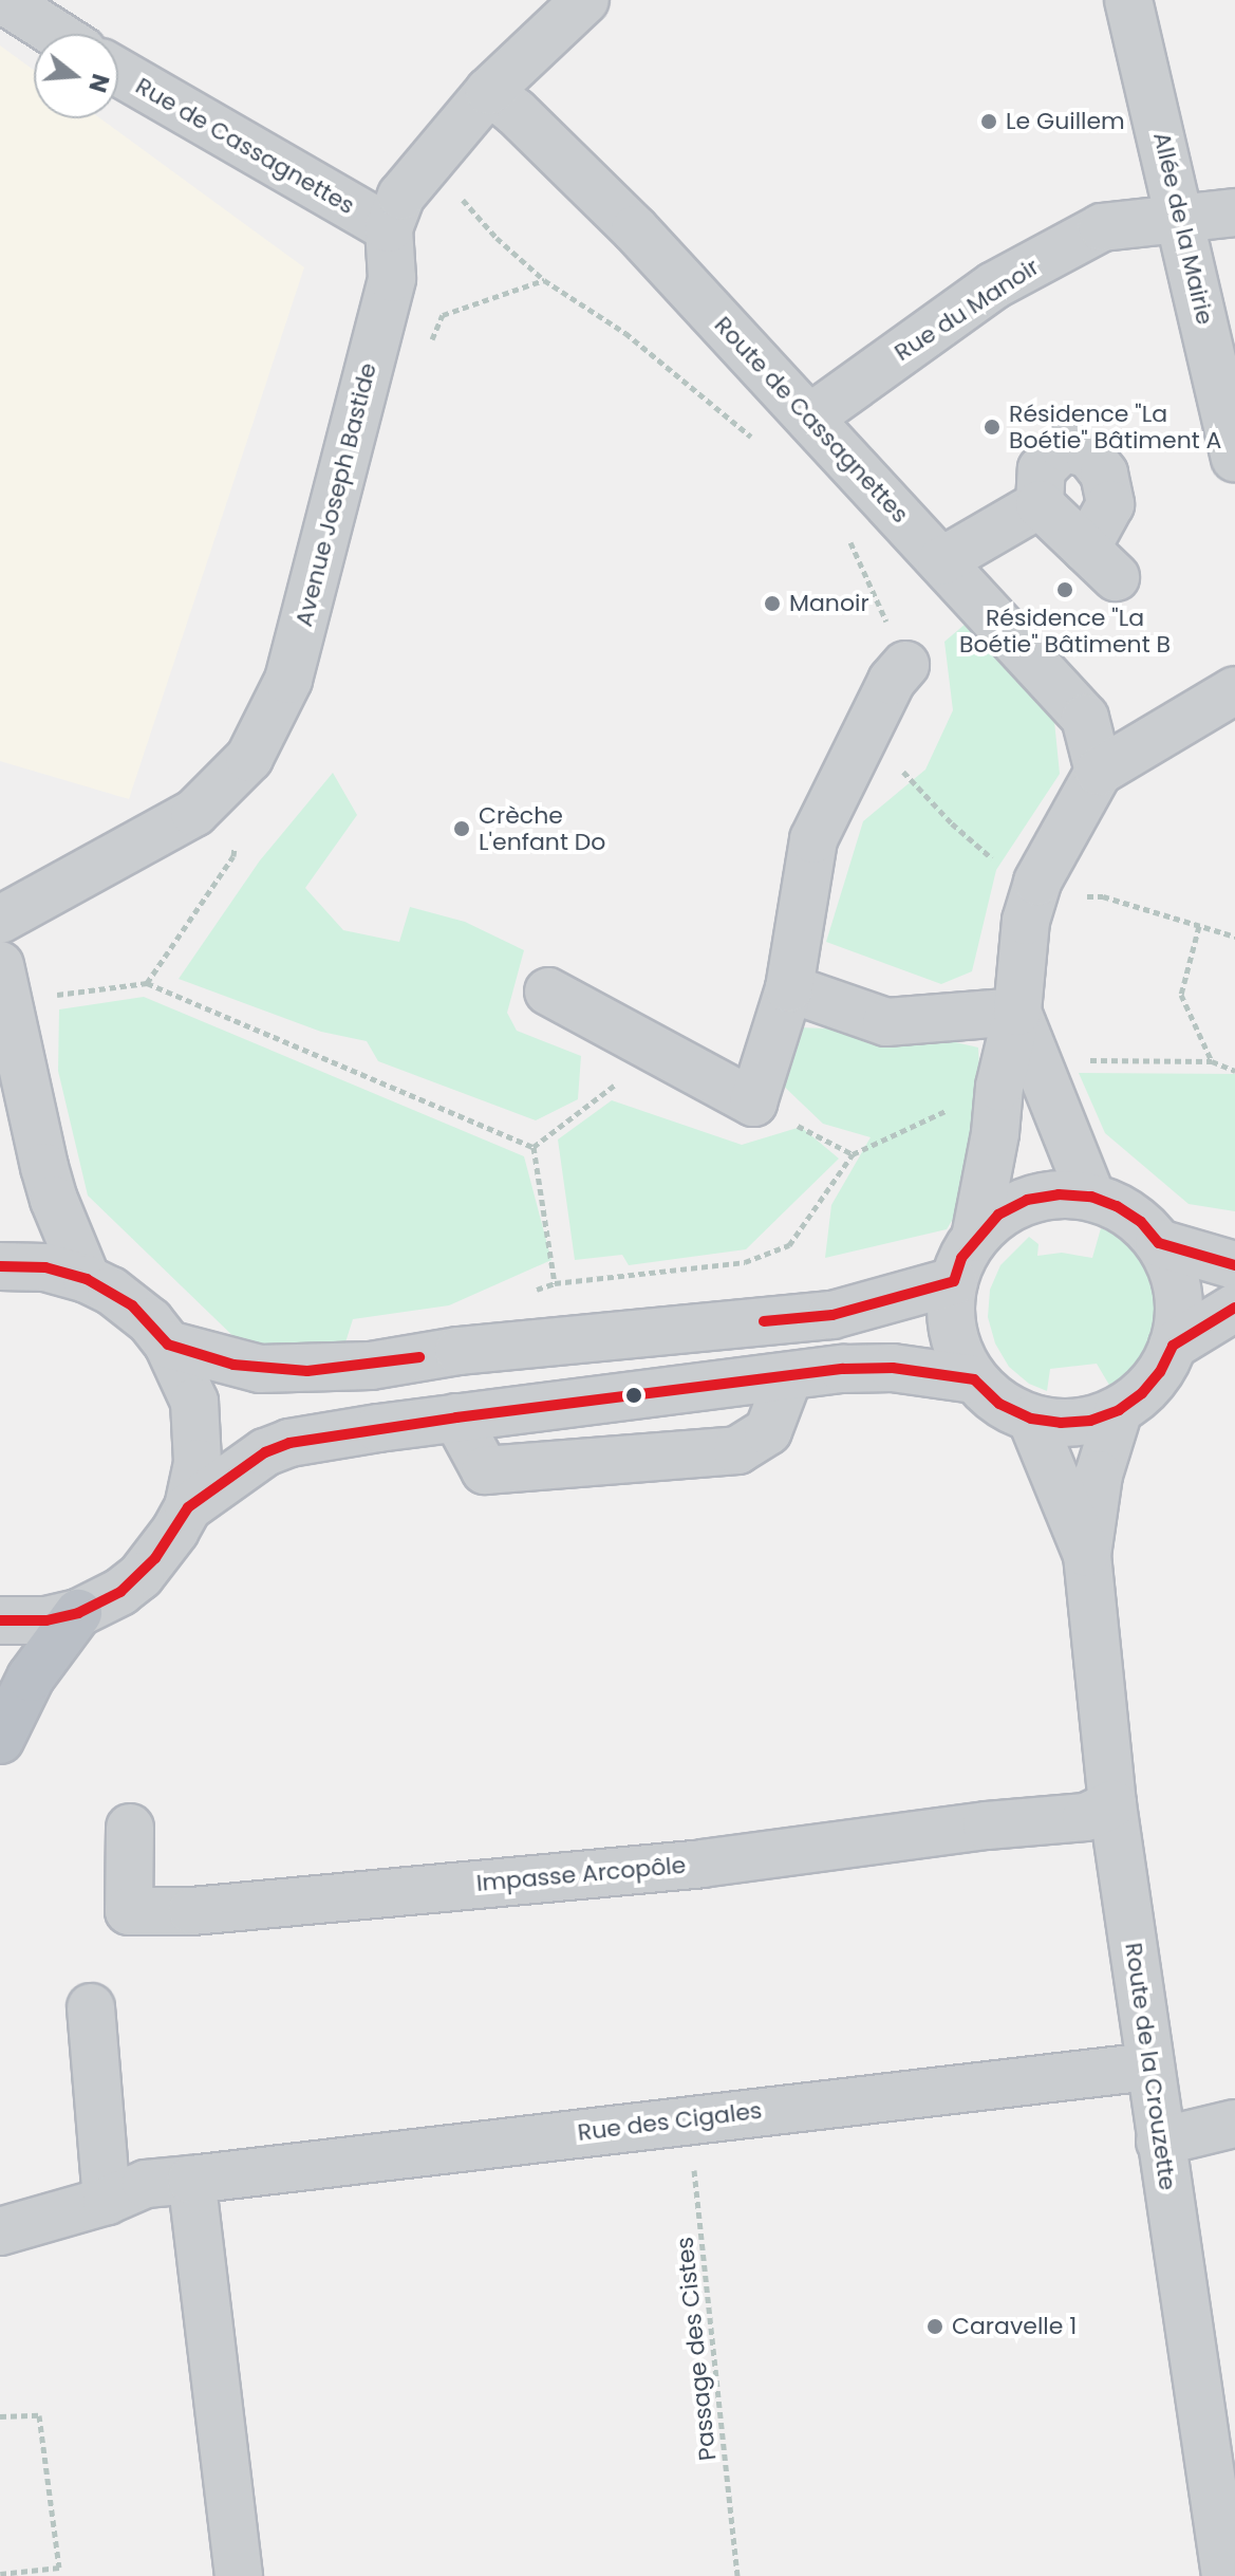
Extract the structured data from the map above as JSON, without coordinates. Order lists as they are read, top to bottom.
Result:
{
  "streets": {
    "street": [
      "Rue de Cassagnettes",
      "Allée de la Mairie",
      "Rue du Manoir",
      "Route de Cassagnettes",
      "Avenue Joseph Bastide",
      "Impasse Arcopôle",
      "Route de la Crouzette",
      "Rue des Cigales"
    ],
    "path": ["Passage des Cistes"]
  },
  "crossings": [
    ["Rue de Cassagnettes", "Avenue Joseph Bastide"],
    ["Allée de la Mairie", "Rue du Manoir"],
    ["Rue du Manoir", "Route de Cassagnettes"],
    ["Route de Cassagnettes", "Avenue Joseph Bastide"],
    ["Impasse Arcopôle", "Route de la Crouzette"],
    ["Route de la Crouzette", "Rue des Cigales"],
    ["Rue des Cigales", "Passage des Cistes"]
  ],
  "places": [
    "Le Guillem",
    "Résidence \"La Boétie\" Bâtiment A",
    "Résidence \"La Boétie\" Bâtiment B",
    "Manoir",
    "Crèche L'enfant Do",
    "Caravelle 1"
  ],
  "lines": ["transit line B"],
  "north": "right"
}
